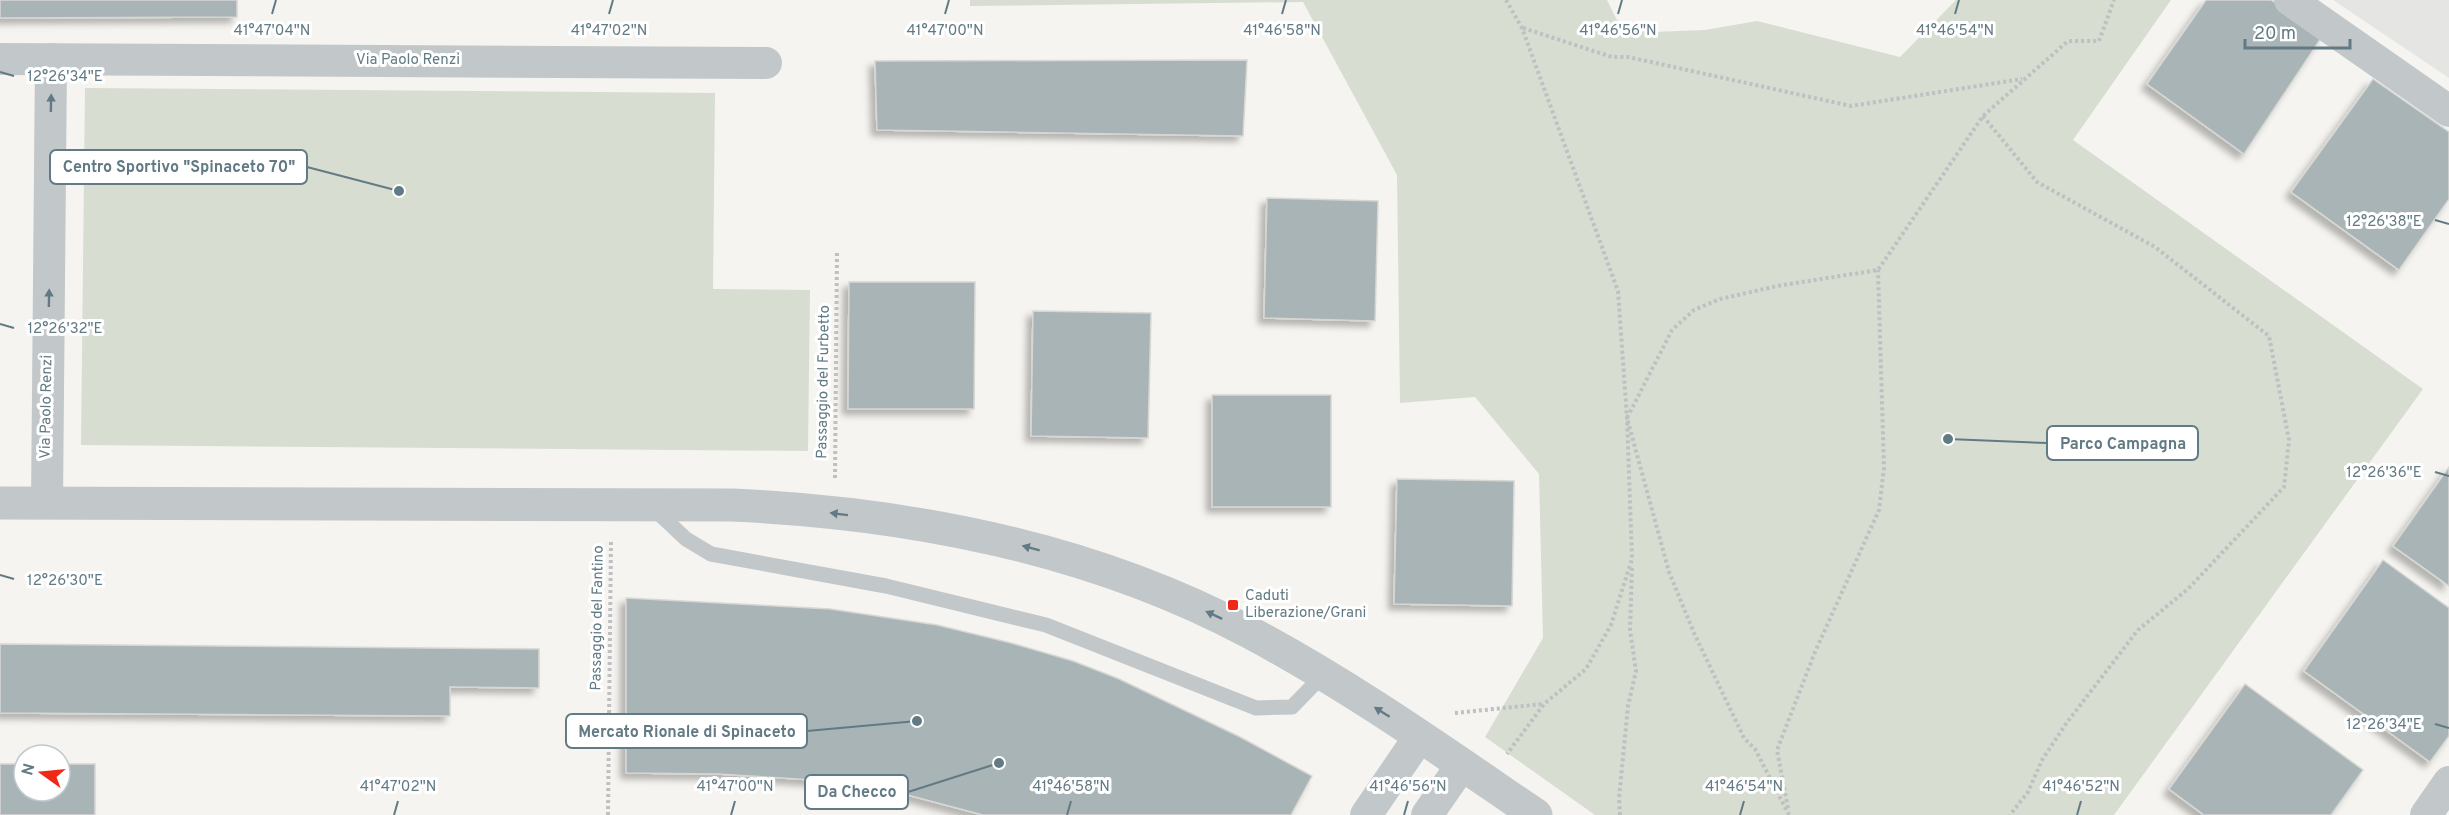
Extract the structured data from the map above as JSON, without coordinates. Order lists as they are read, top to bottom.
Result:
{
  "streets": {
    "street": ["Via Paolo Renzi"],
    "path": ["Passaggio del Furbetto", "Passaggio del Fantino"]
  },
  "one_way": ["Via Paolo Renzi"],
  "places": {
    "other": [
      "Centro Sportivo \"Spinaceto 70\"",
      "Parco Campagna",
      "Mercato Rionale di Spinaceto",
      "Da Checco"
    ],
    "transit": ["Caduti Liberazione/Grani"]
  },
  "scale_bar": "20 m",
  "north": "left",
  "coordinates": [
    "41°47'04\"N",
    "41°47'02\"N",
    "41°47'00\"N",
    "41°46'58\"N",
    "41°46'56\"N",
    "41°46'54\"N",
    "12°26'34\"E",
    "12°26'38\"E",
    "12°26'32\"E",
    "12°26'36\"E",
    "12°26'30\"E",
    "41°46'52\"N"
  ]
}
